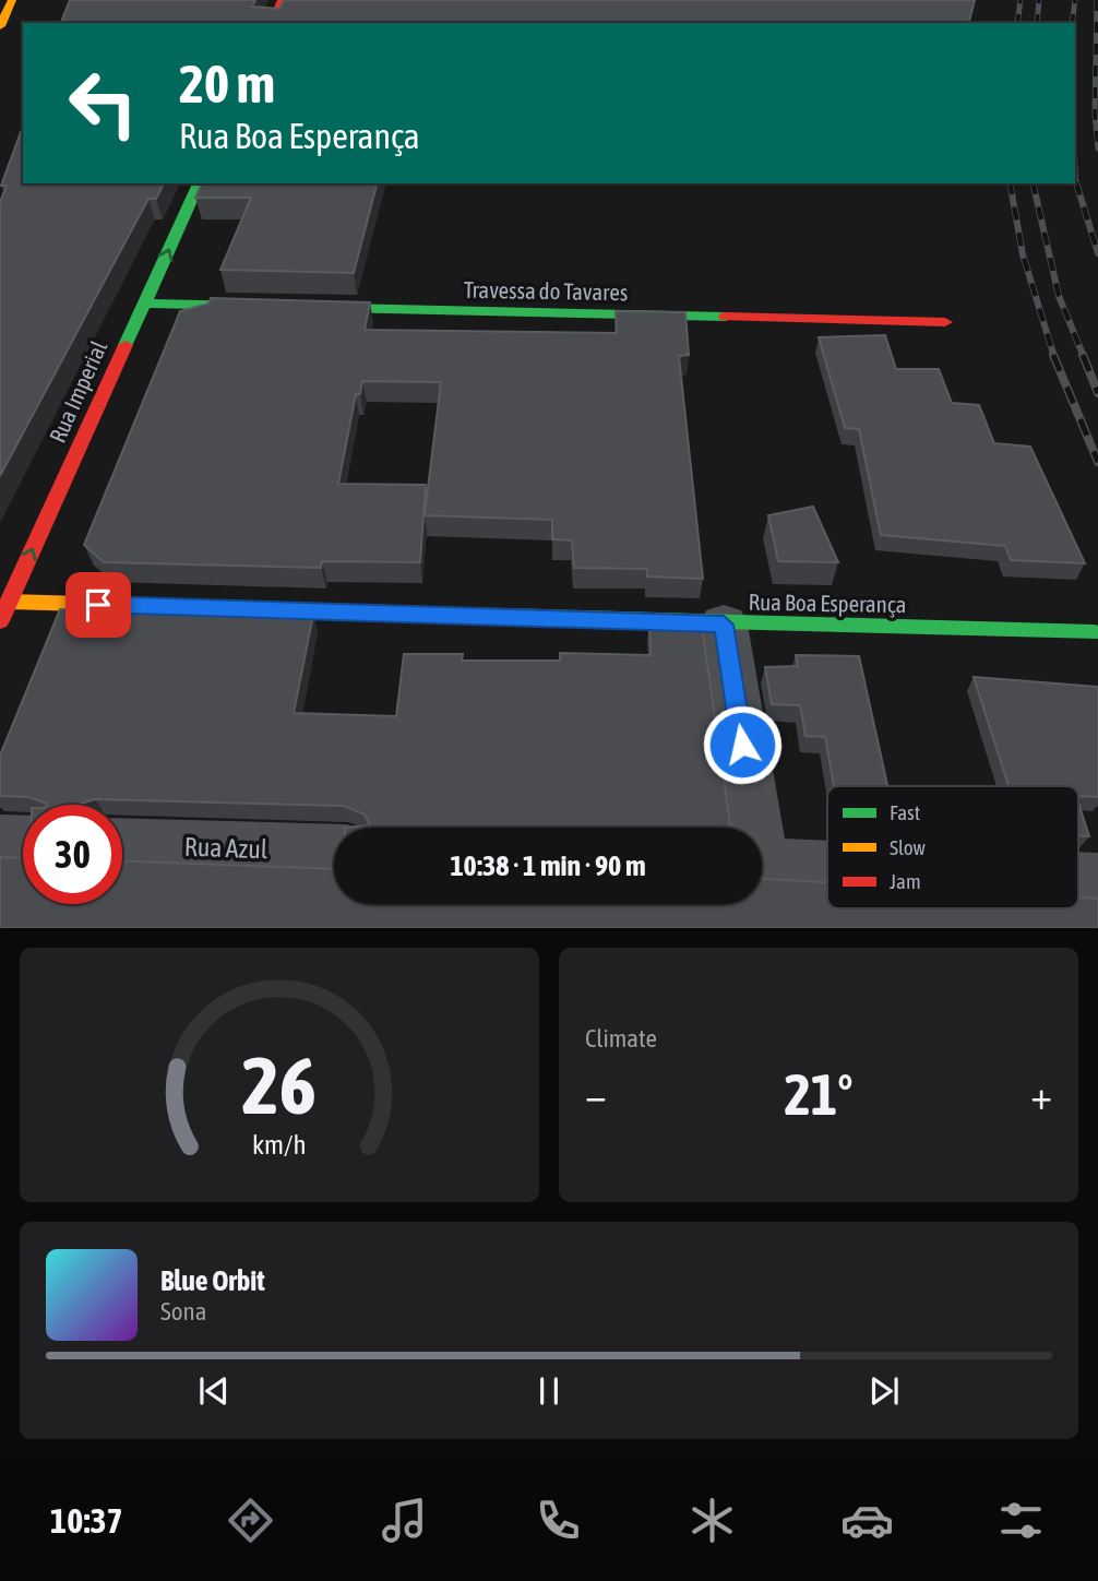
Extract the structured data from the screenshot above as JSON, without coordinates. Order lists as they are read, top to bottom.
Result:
{
  "streets": {
    "street": [
      "Travessa do Tavares",
      "Rua Imperial",
      "Rua Boa Esperança",
      "Rua Azul"
    ]
  },
  "crossings": [
    ["Travessa do Tavares", "Rua Imperial"],
    ["Rua Imperial", "Rua Boa Esperança"]
  ],
  "one_way": ["Rua Imperial"],
  "legend": ["Fast", "Slow", "Jam"],
  "page": {
    "turn": ["20 m", "Rua Boa Esperança"],
    "limit": "30",
    "trip": "10:38 · 1 min · 90 m",
    "tile": "Climate",
    "heat": ["−", "21°", "+"],
    "song": ["Blue Orbit", "Sona"],
    "tabs": "10:37",
    "gauge": ["26", "km/h"]
  }
}
